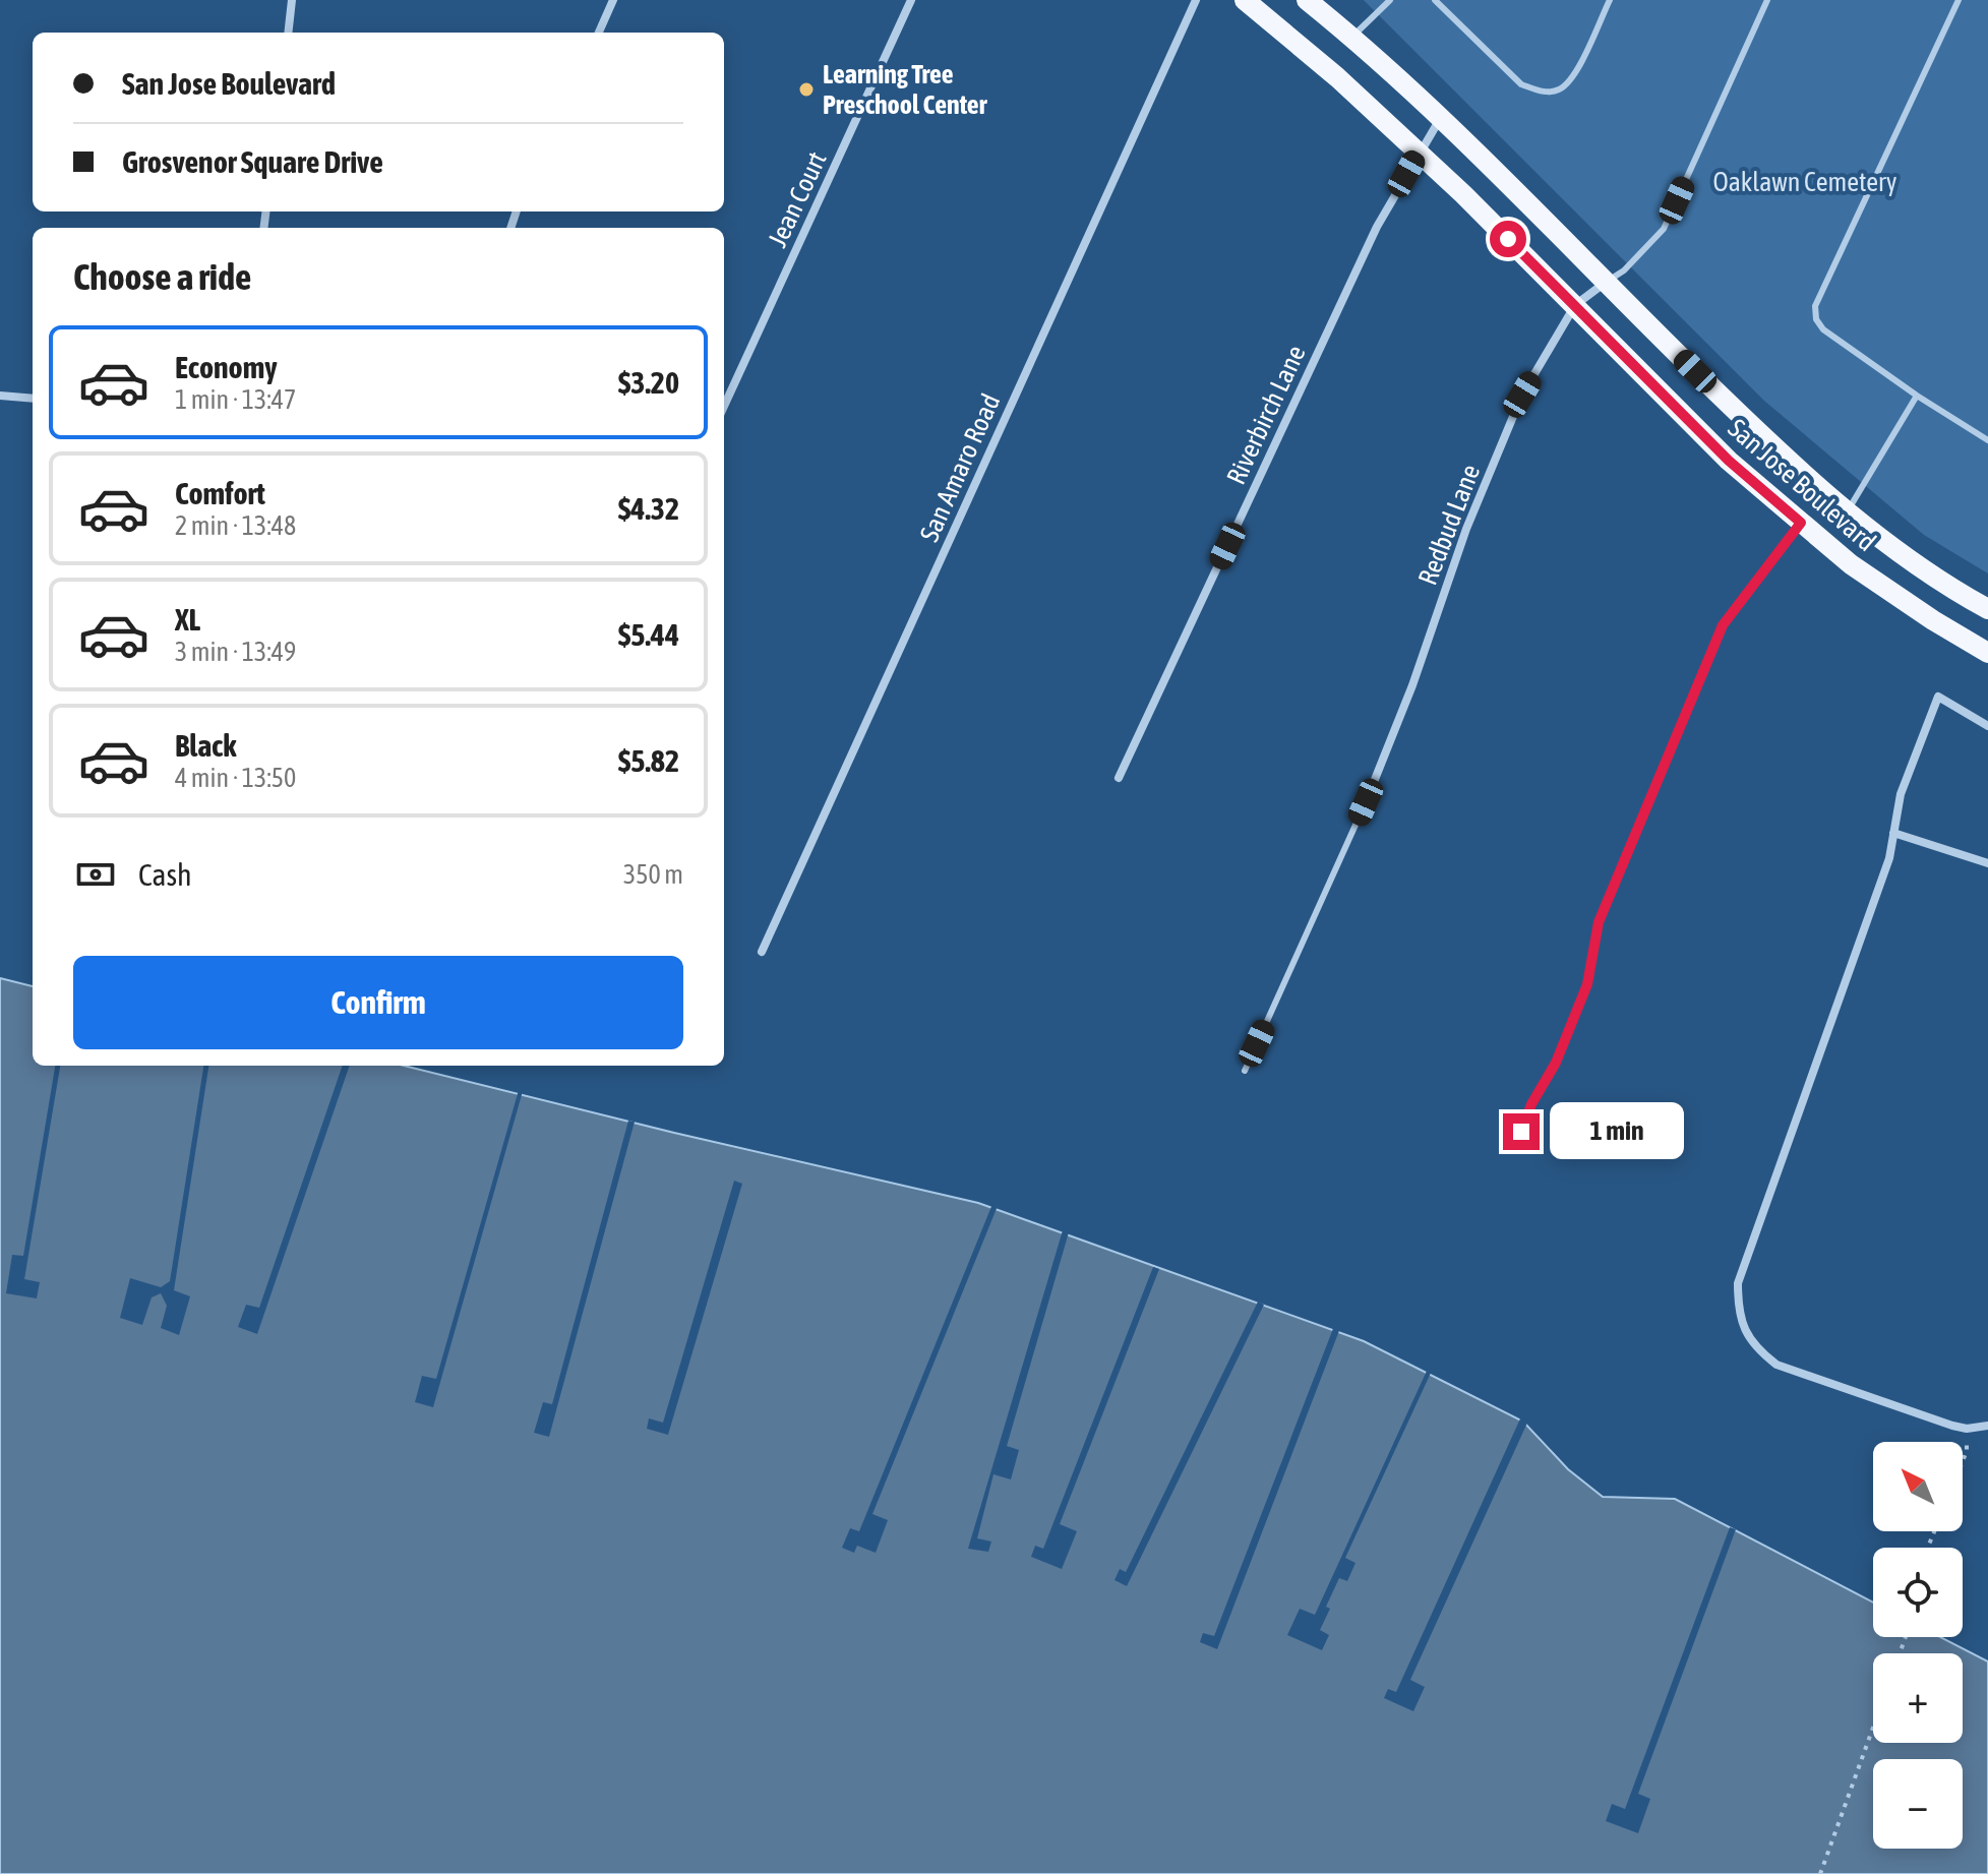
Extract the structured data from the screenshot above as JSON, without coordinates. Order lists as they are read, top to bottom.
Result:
{
  "streets": {
    "main road": ["San Jose Boulevard"],
    "street": [
      "Jean Court",
      "Riverbirch Lane",
      "San Amaro Road",
      "Redbud Lane"
    ]
  },
  "crossings": [
    ["Riverbirch Lane", "San Jose Boulevard"],
    ["San Jose Boulevard", "Redbud Lane"]
  ],
  "parks": ["Oaklawn Cemetery"],
  "places": ["Learning Tree Preschool Center"],
  "north": "top left",
  "page": {
    "banner": ["San Jose Boulevard", "Grosvenor Square Drive"],
    "heading": "Choose a ride",
    "list": [
      {
        "name": "Economy",
        "note": "1 min · 13:47",
        "value": "$3.20"
      },
      {
        "name": "Comfort",
        "note": "2 min · 13:48",
        "value": "$4.32"
      },
      {
        "name": "XL",
        "note": "3 min · 13:49",
        "value": "$5.44"
      },
      {
        "name": "Black",
        "note": "4 min · 13:50",
        "value": "$5.82"
      }
    ],
    "pay": ["Cash", "350 m"],
    "buttons": "Confirm",
    "bubble": "1 min",
    "map_buttons": ["+", "−"]
  }
}
